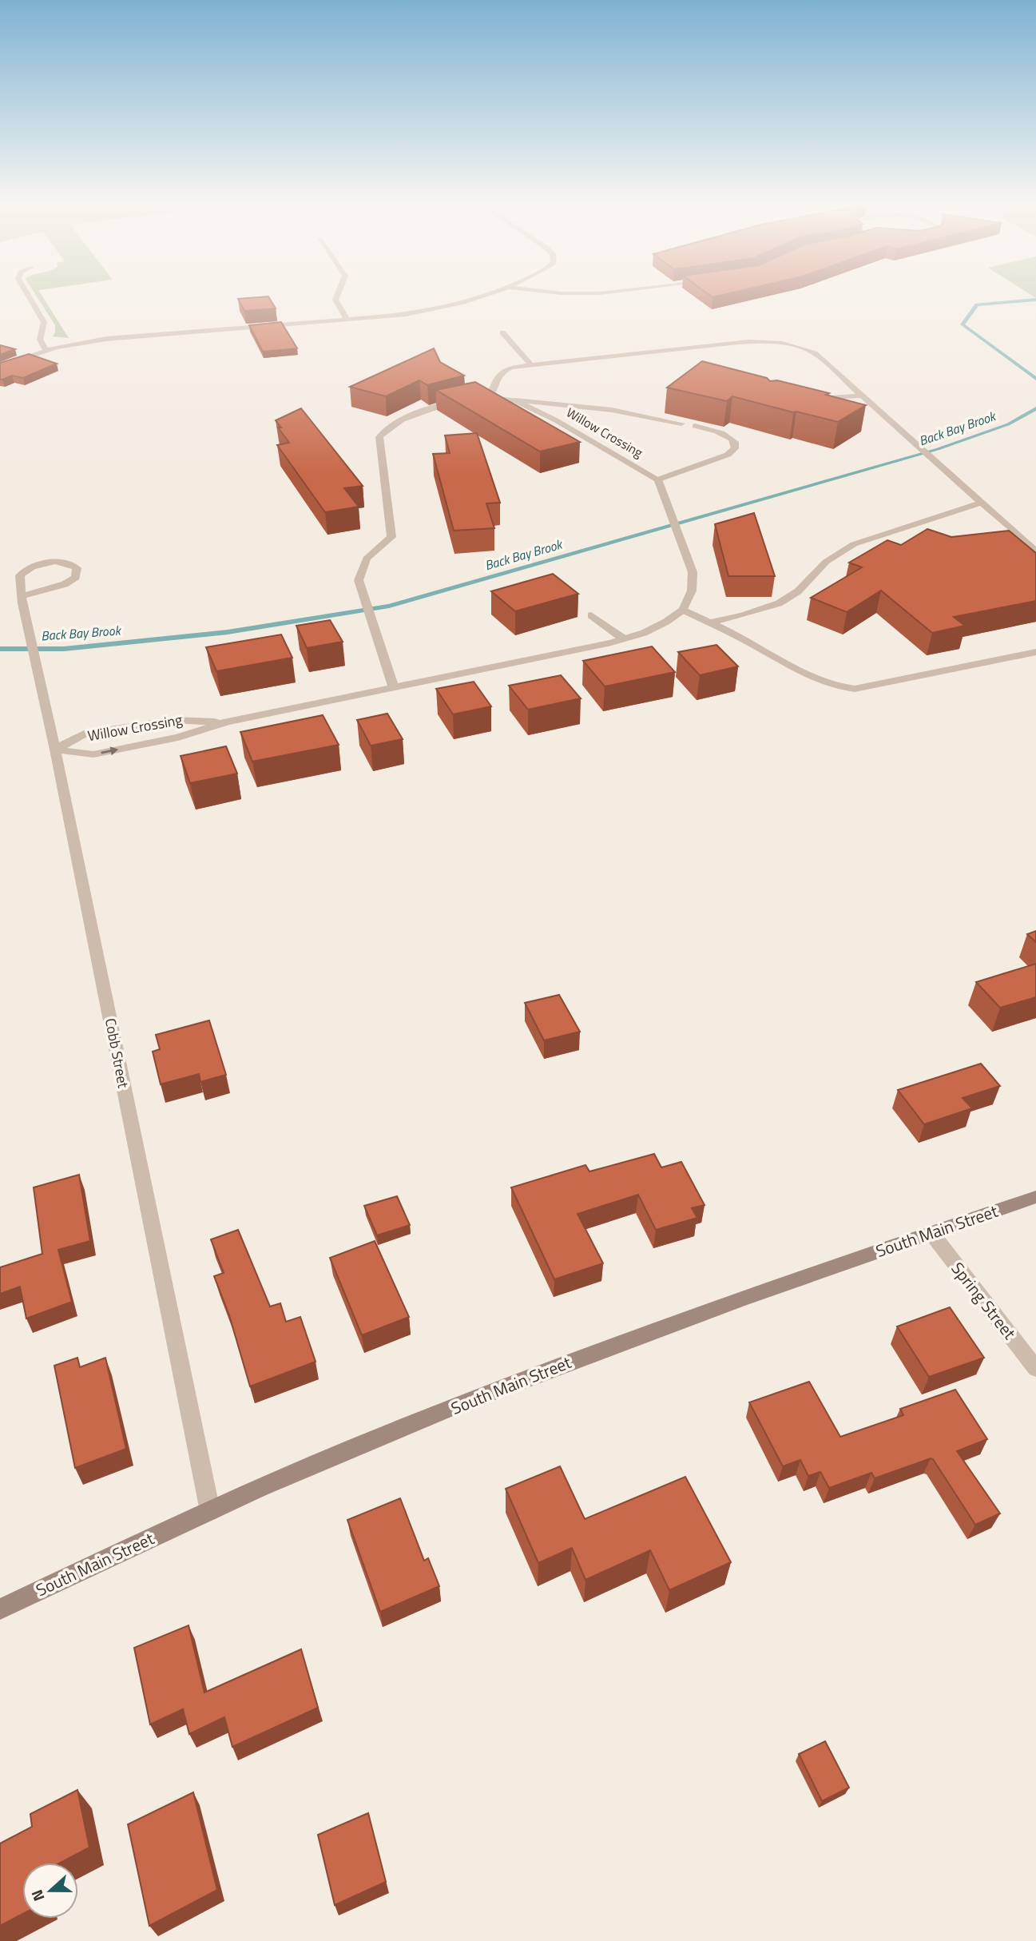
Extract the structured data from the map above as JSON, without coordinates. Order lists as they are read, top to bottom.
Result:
{
  "streets": {
    "main road": ["South Main Street"],
    "street": ["Willow Crossing", "Cobb Street", "Spring Street"]
  },
  "crossings": [
    ["Willow Crossing", "Cobb Street"],
    ["Cobb Street", "South Main Street"],
    ["South Main Street", "Spring Street"]
  ],
  "water": ["Back Bay Brook"],
  "north": "left"
}
